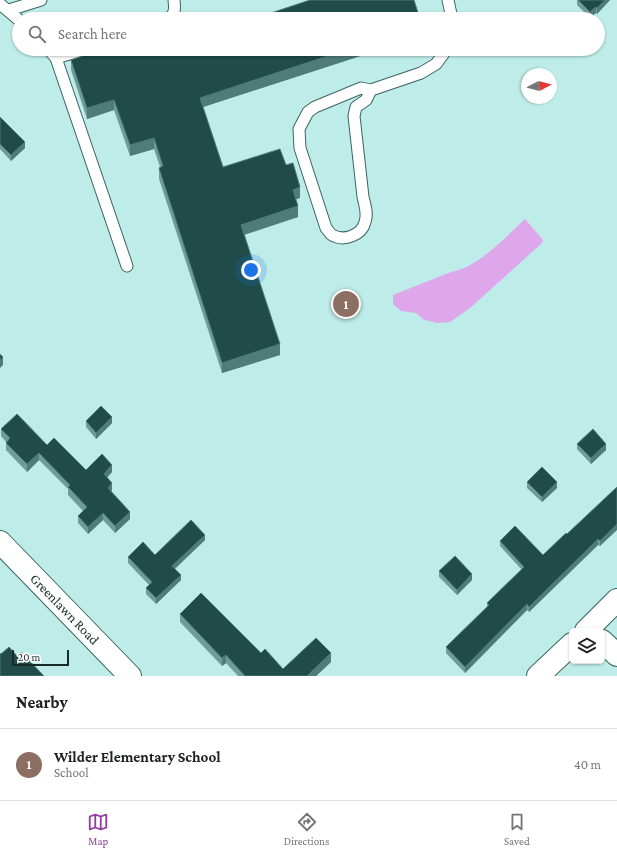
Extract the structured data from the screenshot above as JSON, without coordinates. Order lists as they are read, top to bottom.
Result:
{
  "streets": {
    "street": ["Greenlawn Road"]
  },
  "scale_bar": "20 m",
  "north": "right",
  "page": {
    "search": "Search here",
    "pins": "1",
    "scale": "20 m",
    "heading": "Nearby",
    "list": [
      {
        "mark": "1",
        "name": "Wilder Elementary School",
        "note": "School",
        "value": "40 m"
      }
    ],
    "nav": ["Map", "Directions", "Saved"]
  }
}
